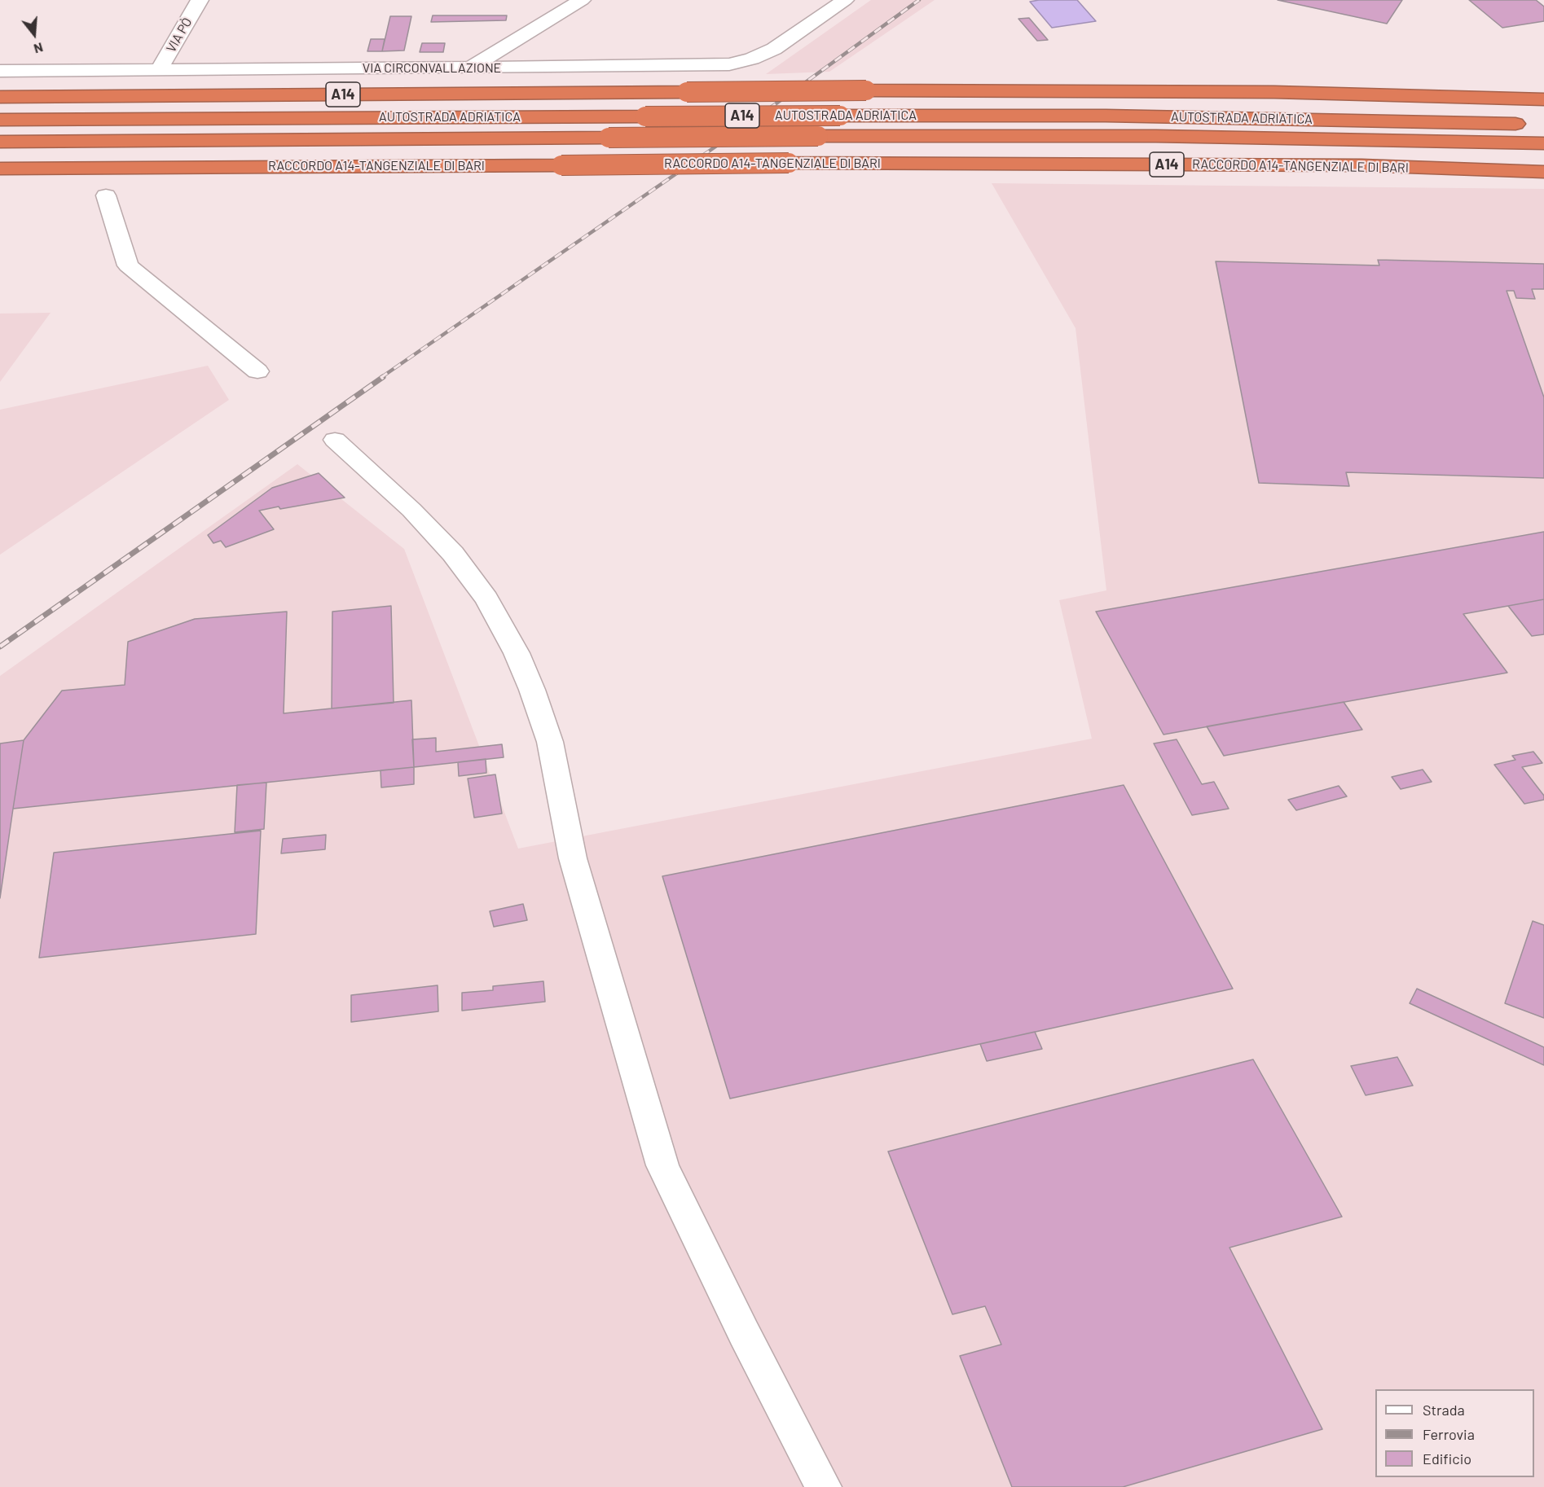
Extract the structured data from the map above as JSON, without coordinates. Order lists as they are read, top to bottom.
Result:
{
  "streets": {
    "highway": ["A14", "AUTOSTRADA ADRIATICA", "RACCORDO A14-TANGENZIALE DI BARI"],
    "street": ["VIA PÒ", "VIA CIRCONVALLAZIONE"]
  },
  "crossings": [
    ["VIA PÒ", "VIA CIRCONVALLAZIONE"]
  ],
  "legend": ["Strada", "Ferrovia", "Edificio"],
  "north": "bottom"
}
